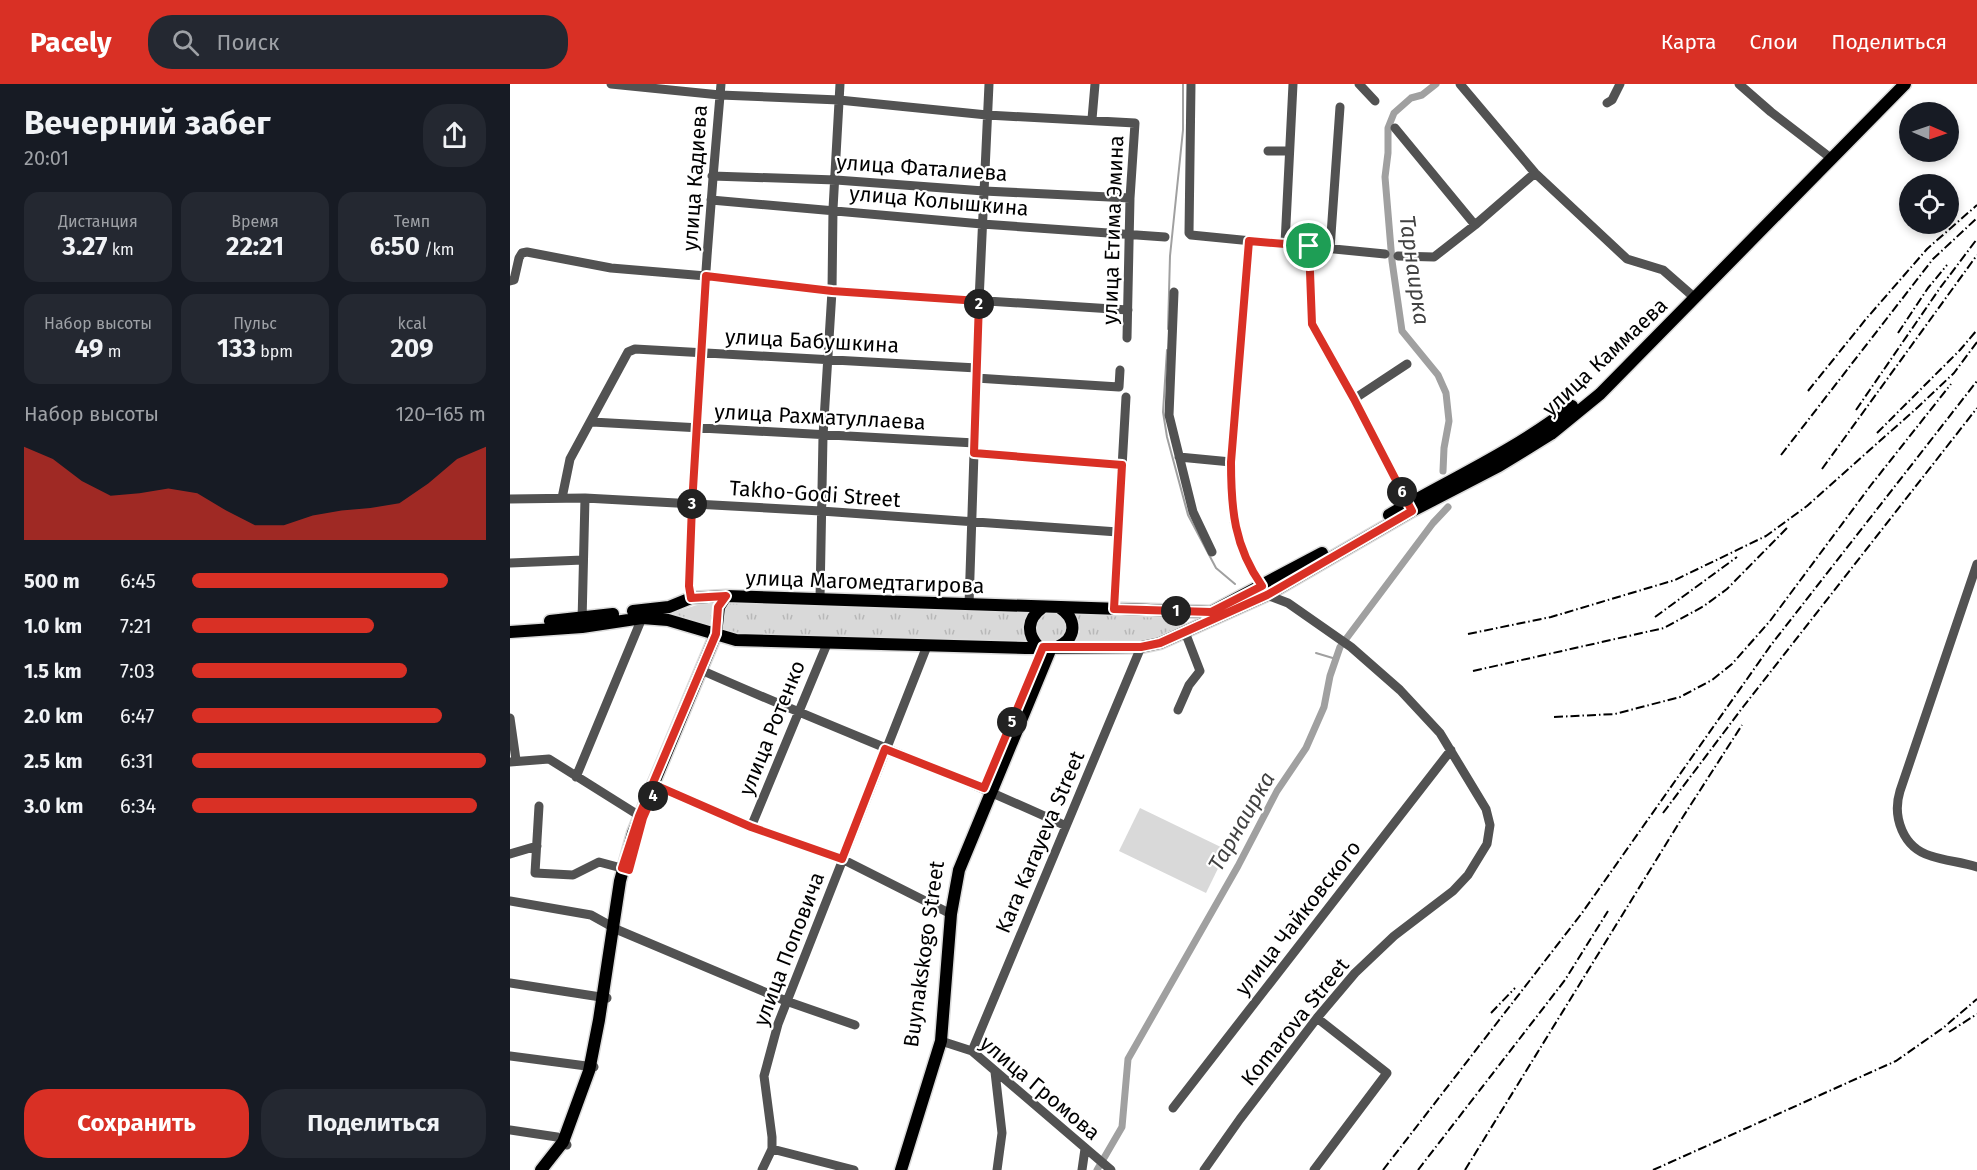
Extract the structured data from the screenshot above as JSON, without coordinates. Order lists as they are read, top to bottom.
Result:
{
  "streets": {
    "main road": ["улица Каммаева", "улица Магомедтагирова", "Buynakskogo Street"],
    "street": [
      "улица Фаталиева",
      "улица Кадиева",
      "улица Колышкина",
      "улица Етима Эмина",
      "улица Бабушкина",
      "улица Рахматуллаева",
      "Takho-Godi Street",
      "улица Ротенко",
      "Kara Karayeva Street",
      "улица Чайковского",
      "улица Поповича",
      "Komarova Street",
      "улица Громова"
    ]
  },
  "crossings": [
    ["улица Фаталиева", "улица Кадиева"],
    ["улица Фаталиева", "улица Етима Эмина"],
    ["улица Кадиева", "улица Колышкина"],
    ["улица Кадиева", "улица Бабушкина"],
    ["улица Кадиева", "улица Рахматуллаева"],
    ["улица Кадиева", "Takho-Godi Street"],
    ["улица Кадиева", "улица Магомедтагирова"],
    ["улица Колышкина", "улица Етима Эмина"],
    ["улица Бабушкина", "улица Рахматуллаева"],
    ["улица Бабушкина", "Takho-Godi Street"],
    ["улица Каммаева", "улица Магомедтагирова"],
    ["улица Магомедтагирова", "улица Ротенко"],
    ["улица Магомедтагирова", "Kara Karayeva Street"],
    ["улица Магомедтагирова", "улица Поповича"],
    ["улица Магомедтагирова", "Buynakskogo Street"],
    ["Kara Karayeva Street", "улица Громова"],
    ["улица Чайковского", "Komarova Street"],
    ["Buynakskogo Street", "улица Громова"]
  ],
  "water": ["Тарнаирка"],
  "north": "right",
  "page": {
    "header": "Pacely",
    "search": "Поиск",
    "nav": ["Карта", "Слои", "Поделиться"],
    "heading": ["Вечерний забег", "20:01"],
    "stats": [
      ["Дистанция", "3.27 km"],
      ["Время", "22:21"],
      ["Темп", "6:50 /km"],
      ["Набор высоты", "49 m"],
      ["Пульс", "133 bpm"],
      ["kcal", "209"]
    ],
    "pins": [
      "2",
      "6",
      "3",
      "1",
      "5",
      "4"
    ],
    "chart": ["Набор высоты", "120–165 m"],
    "list": [
      {
        "name": "500 m",
        "note": "6:45"
      },
      {
        "name": "1.0 km",
        "note": "7:21"
      },
      {
        "name": "1.5 km",
        "note": "7:03"
      },
      {
        "name": "2.0 km",
        "note": "6:47"
      },
      {
        "name": "2.5 km",
        "note": "6:31"
      },
      {
        "name": "3.0 km",
        "note": "6:34"
      }
    ],
    "buttons": ["Сохранить", "Поделиться"]
  }
}
